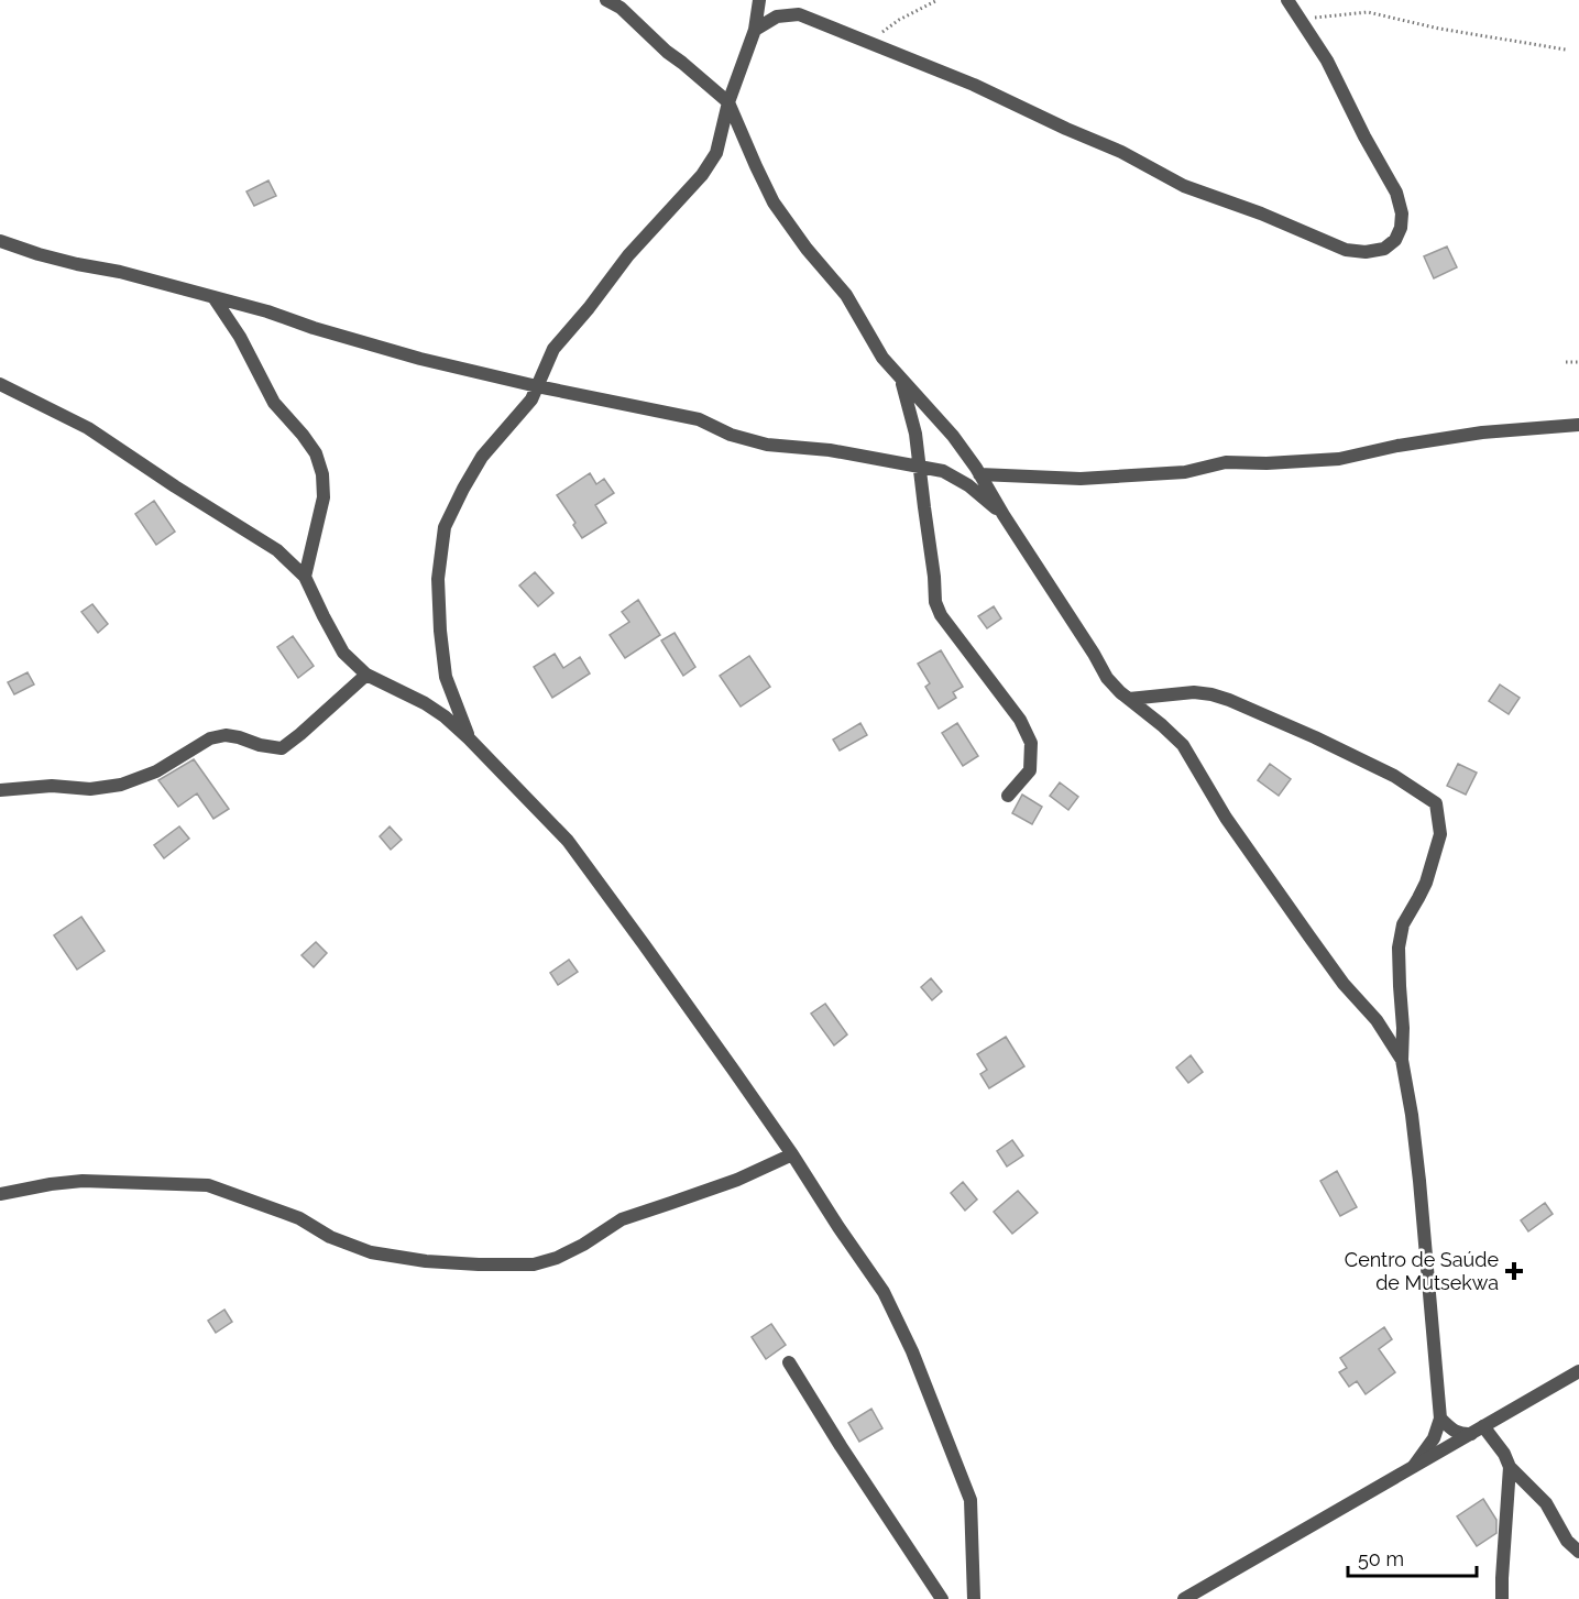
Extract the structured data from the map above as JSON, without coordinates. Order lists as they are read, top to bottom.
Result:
{
  "places": {
    "health": ["Centro de Saúde de Mutsekwa"]
  },
  "scale_bar": "50 m"
}
